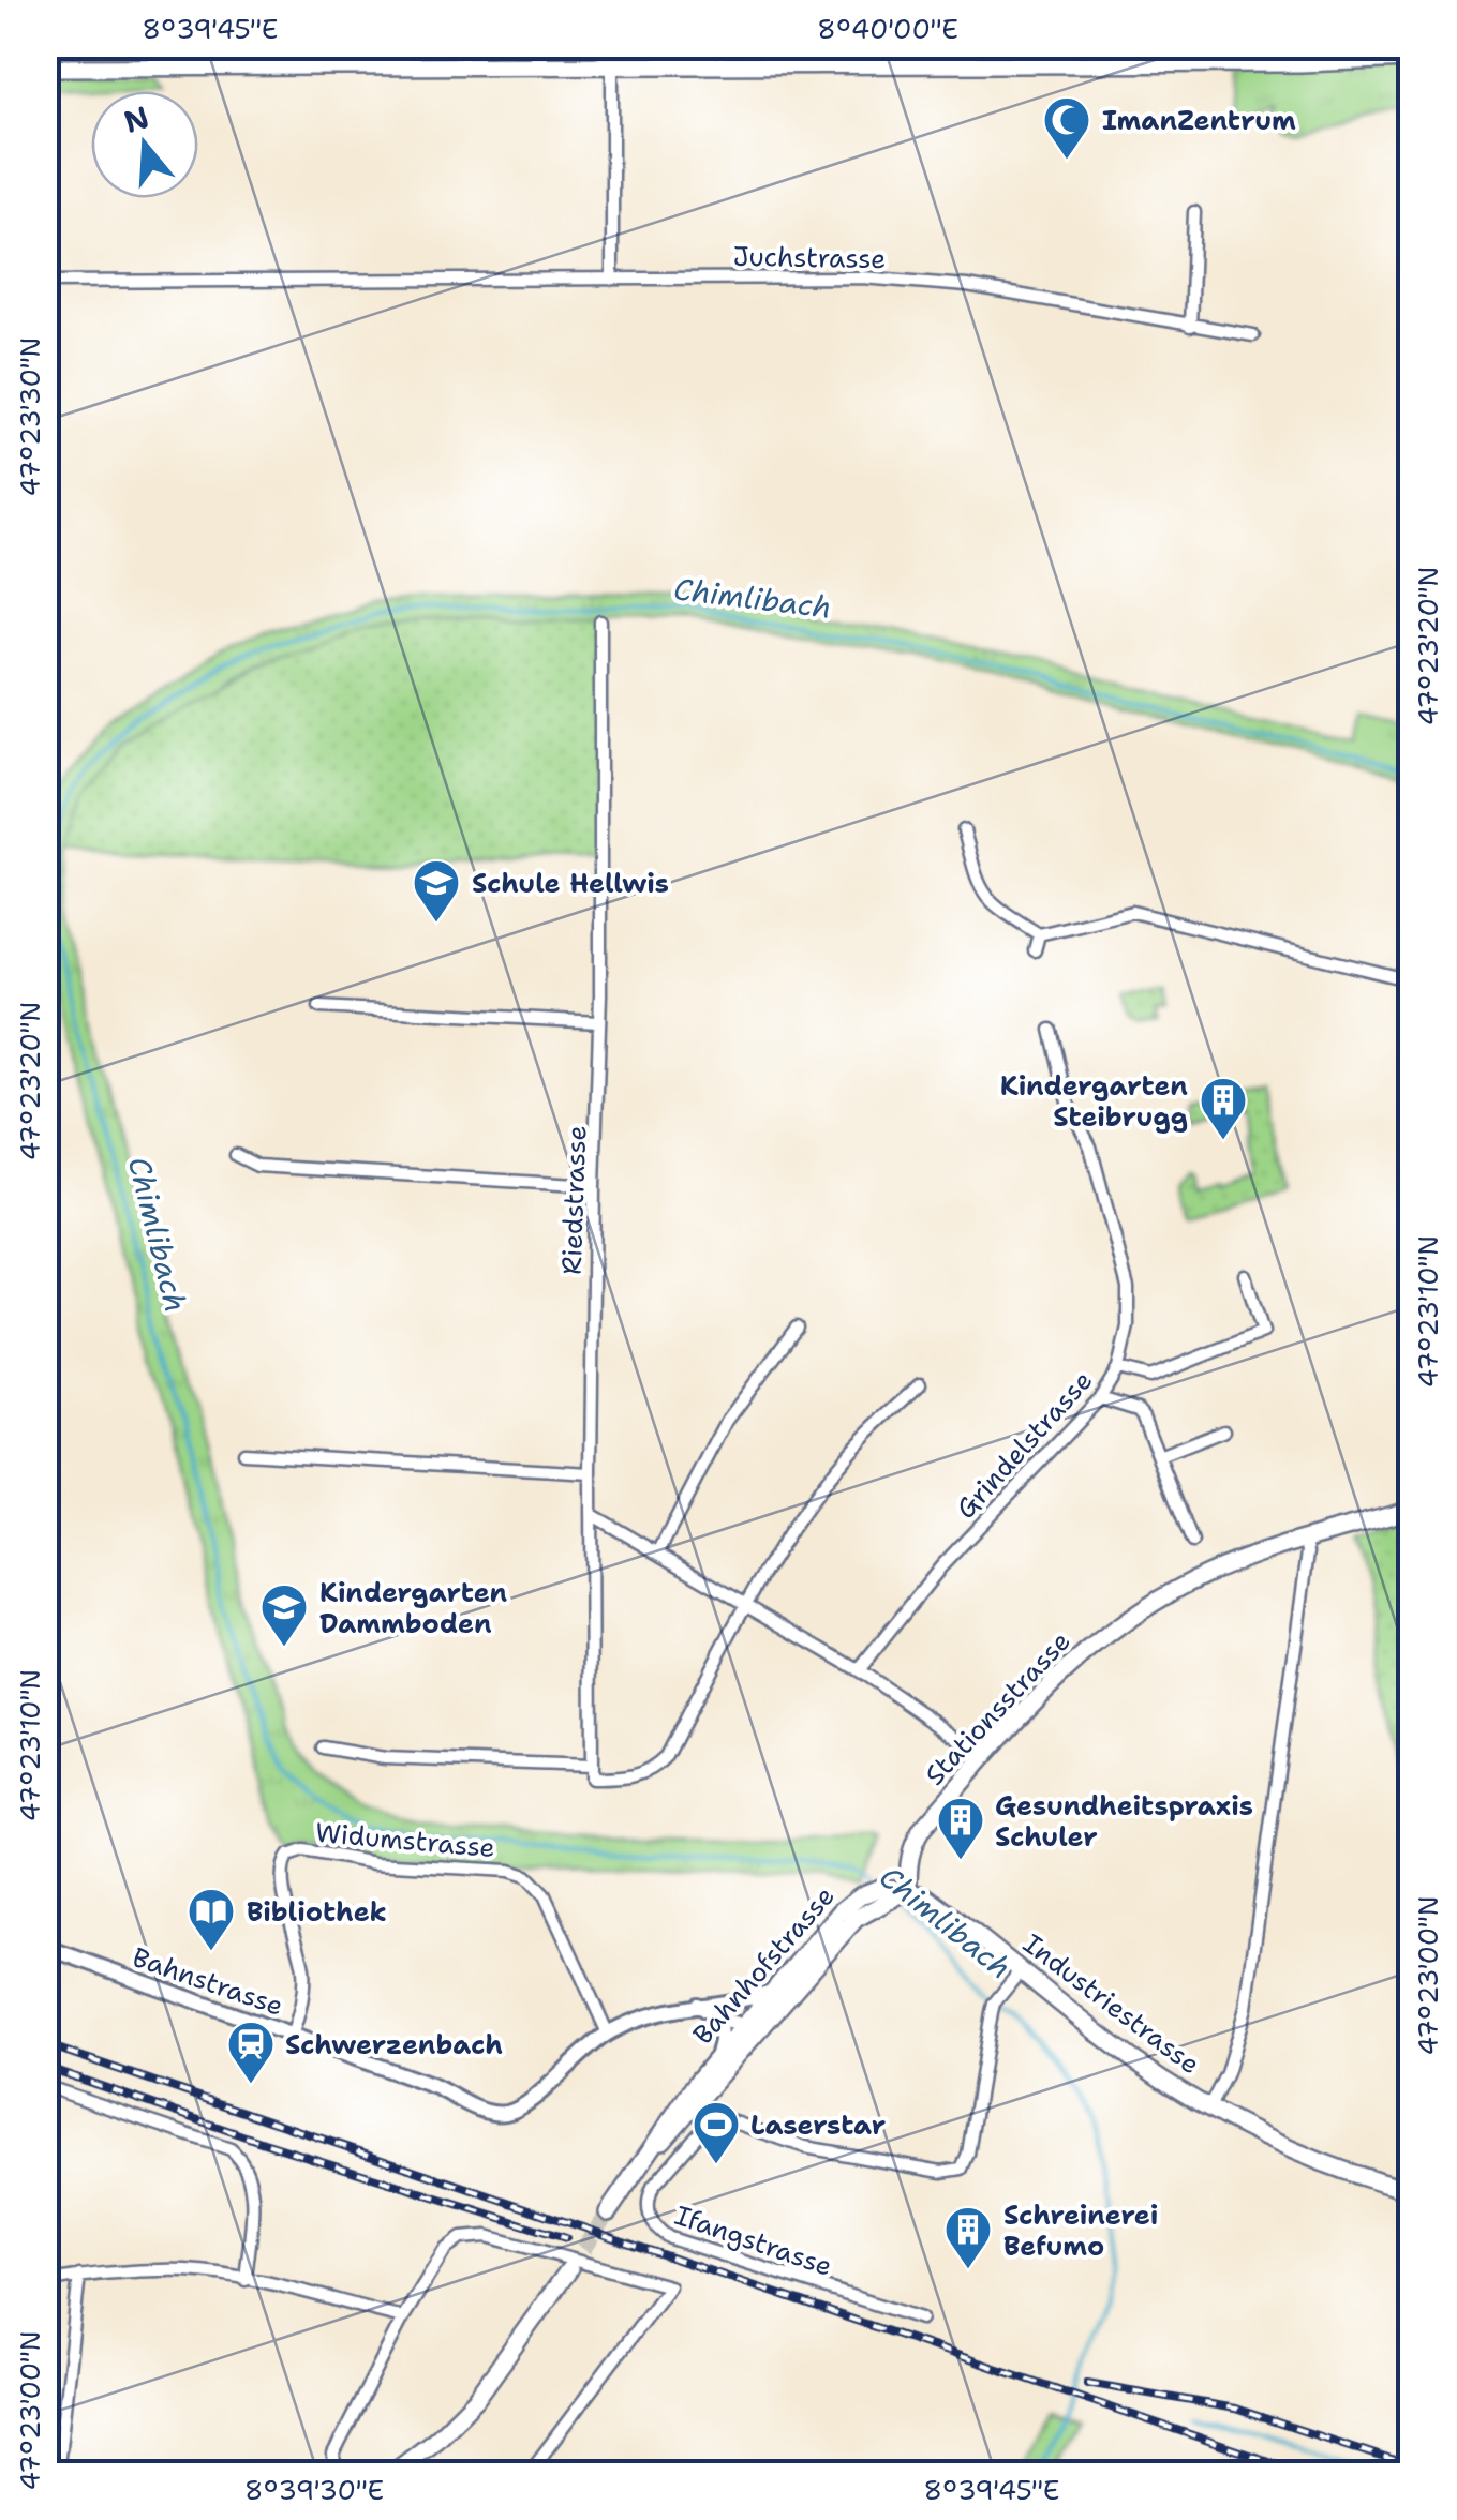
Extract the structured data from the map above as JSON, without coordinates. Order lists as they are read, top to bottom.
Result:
{
  "streets": {
    "main road": ["Stationsstrasse", "Bahnhofstrasse", "Industriestrasse"],
    "street": [
      "Juchstrasse",
      "Riedstrasse",
      "Grindelstrasse",
      "Widumstrasse",
      "Bahnstrasse",
      "Ifangstrasse"
    ]
  },
  "crossings": [
    ["Stationsstrasse", "Bahnhofstrasse"],
    ["Stationsstrasse", "Industriestrasse"],
    ["Widumstrasse", "Bahnstrasse"],
    ["Bahnhofstrasse", "Bahnstrasse"],
    ["Bahnhofstrasse", "Industriestrasse"],
    ["Industriestrasse", "Ifangstrasse"]
  ],
  "water": ["Chimlibach"],
  "places": {
    "mosque": ["ImanZentrum"],
    "school or university": ["Schule Hellwis", "Kindergarten Dammboden"],
    "building": ["Kindergarten Steibrugg", "Gesundheitspraxis Schuler", "Schreinerei Befumo"],
    "library": ["Bibliothek"],
    "station": ["Schwerzenbach"],
    "sports": ["Laserstar"]
  },
  "north": "top",
  "coordinates": [
    "8°39'45\"E",
    "8°40'00\"E",
    "47°23'30\"N",
    "47°23'20\"N",
    "47°23'10\"N",
    "47°23'00\"N",
    "8°39'30\"E"
  ]
}
